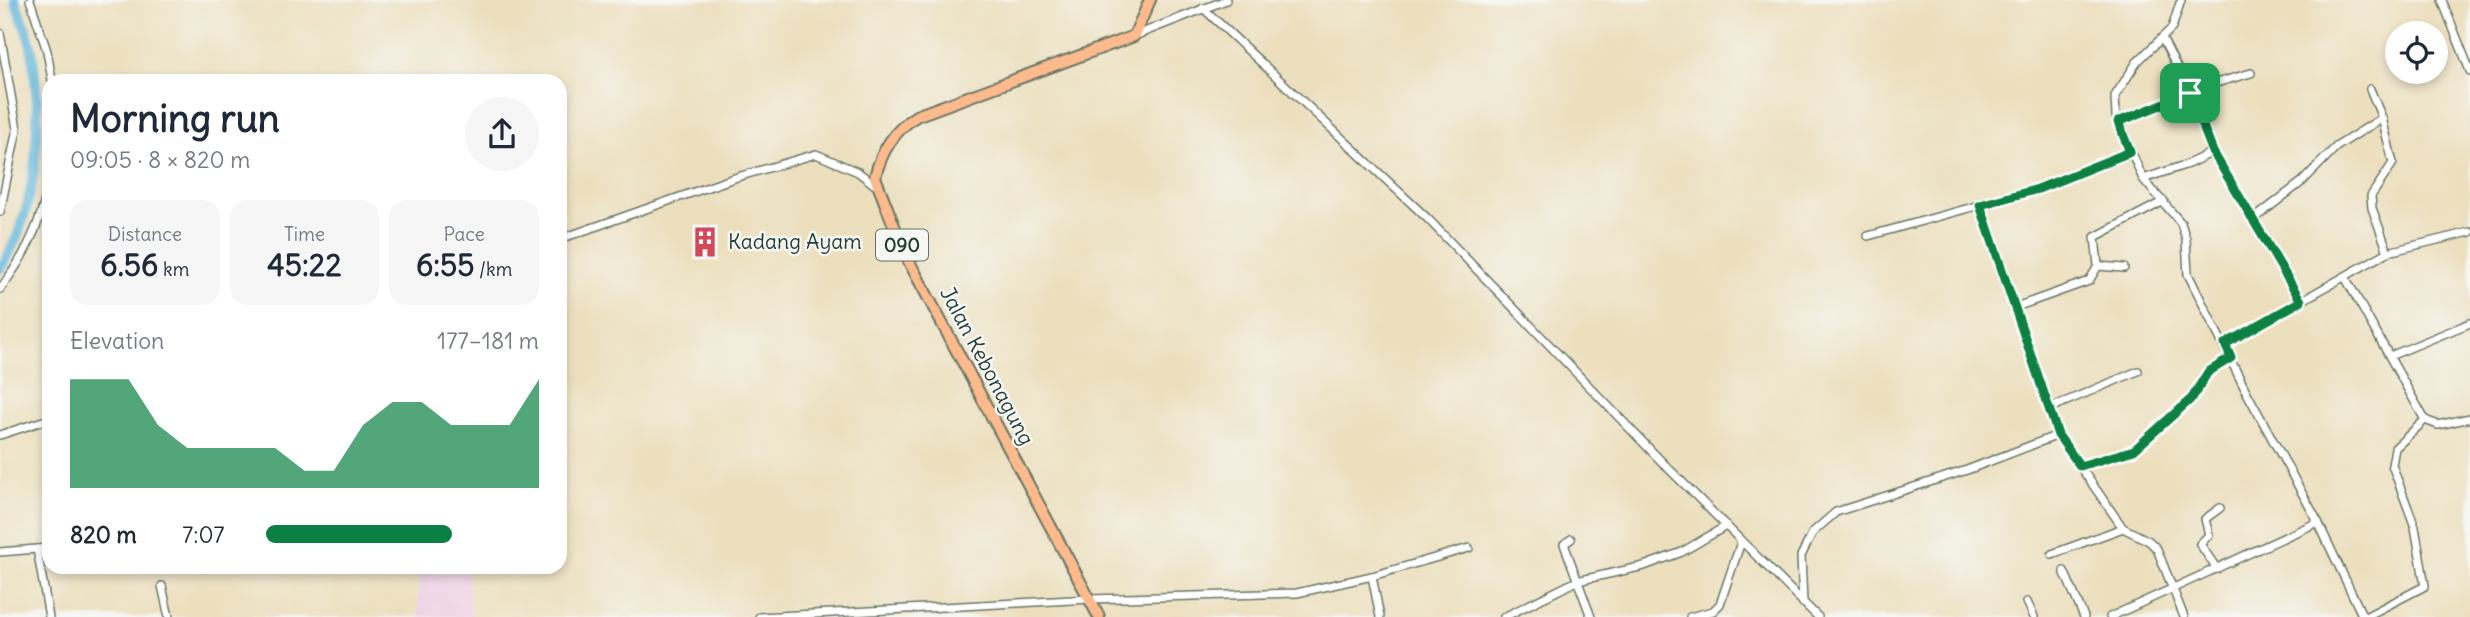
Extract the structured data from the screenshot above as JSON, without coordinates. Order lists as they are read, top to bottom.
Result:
{
  "streets": {
    "main road": ["090", "Jalan Kebonagung"]
  },
  "places": {
    "building": ["Kadang Ayam"]
  },
  "page": {
    "heading": ["Morning run", "09:05 · 8 × 820 m"],
    "stats": [
      ["Distance", "6.56 km"],
      ["Time", "45:22"],
      ["Pace", "6:55 /km"]
    ],
    "chart": ["Elevation", "177–181 m"],
    "list": [
      {
        "name": "820 m",
        "note": "7:07"
      }
    ]
  }
}
